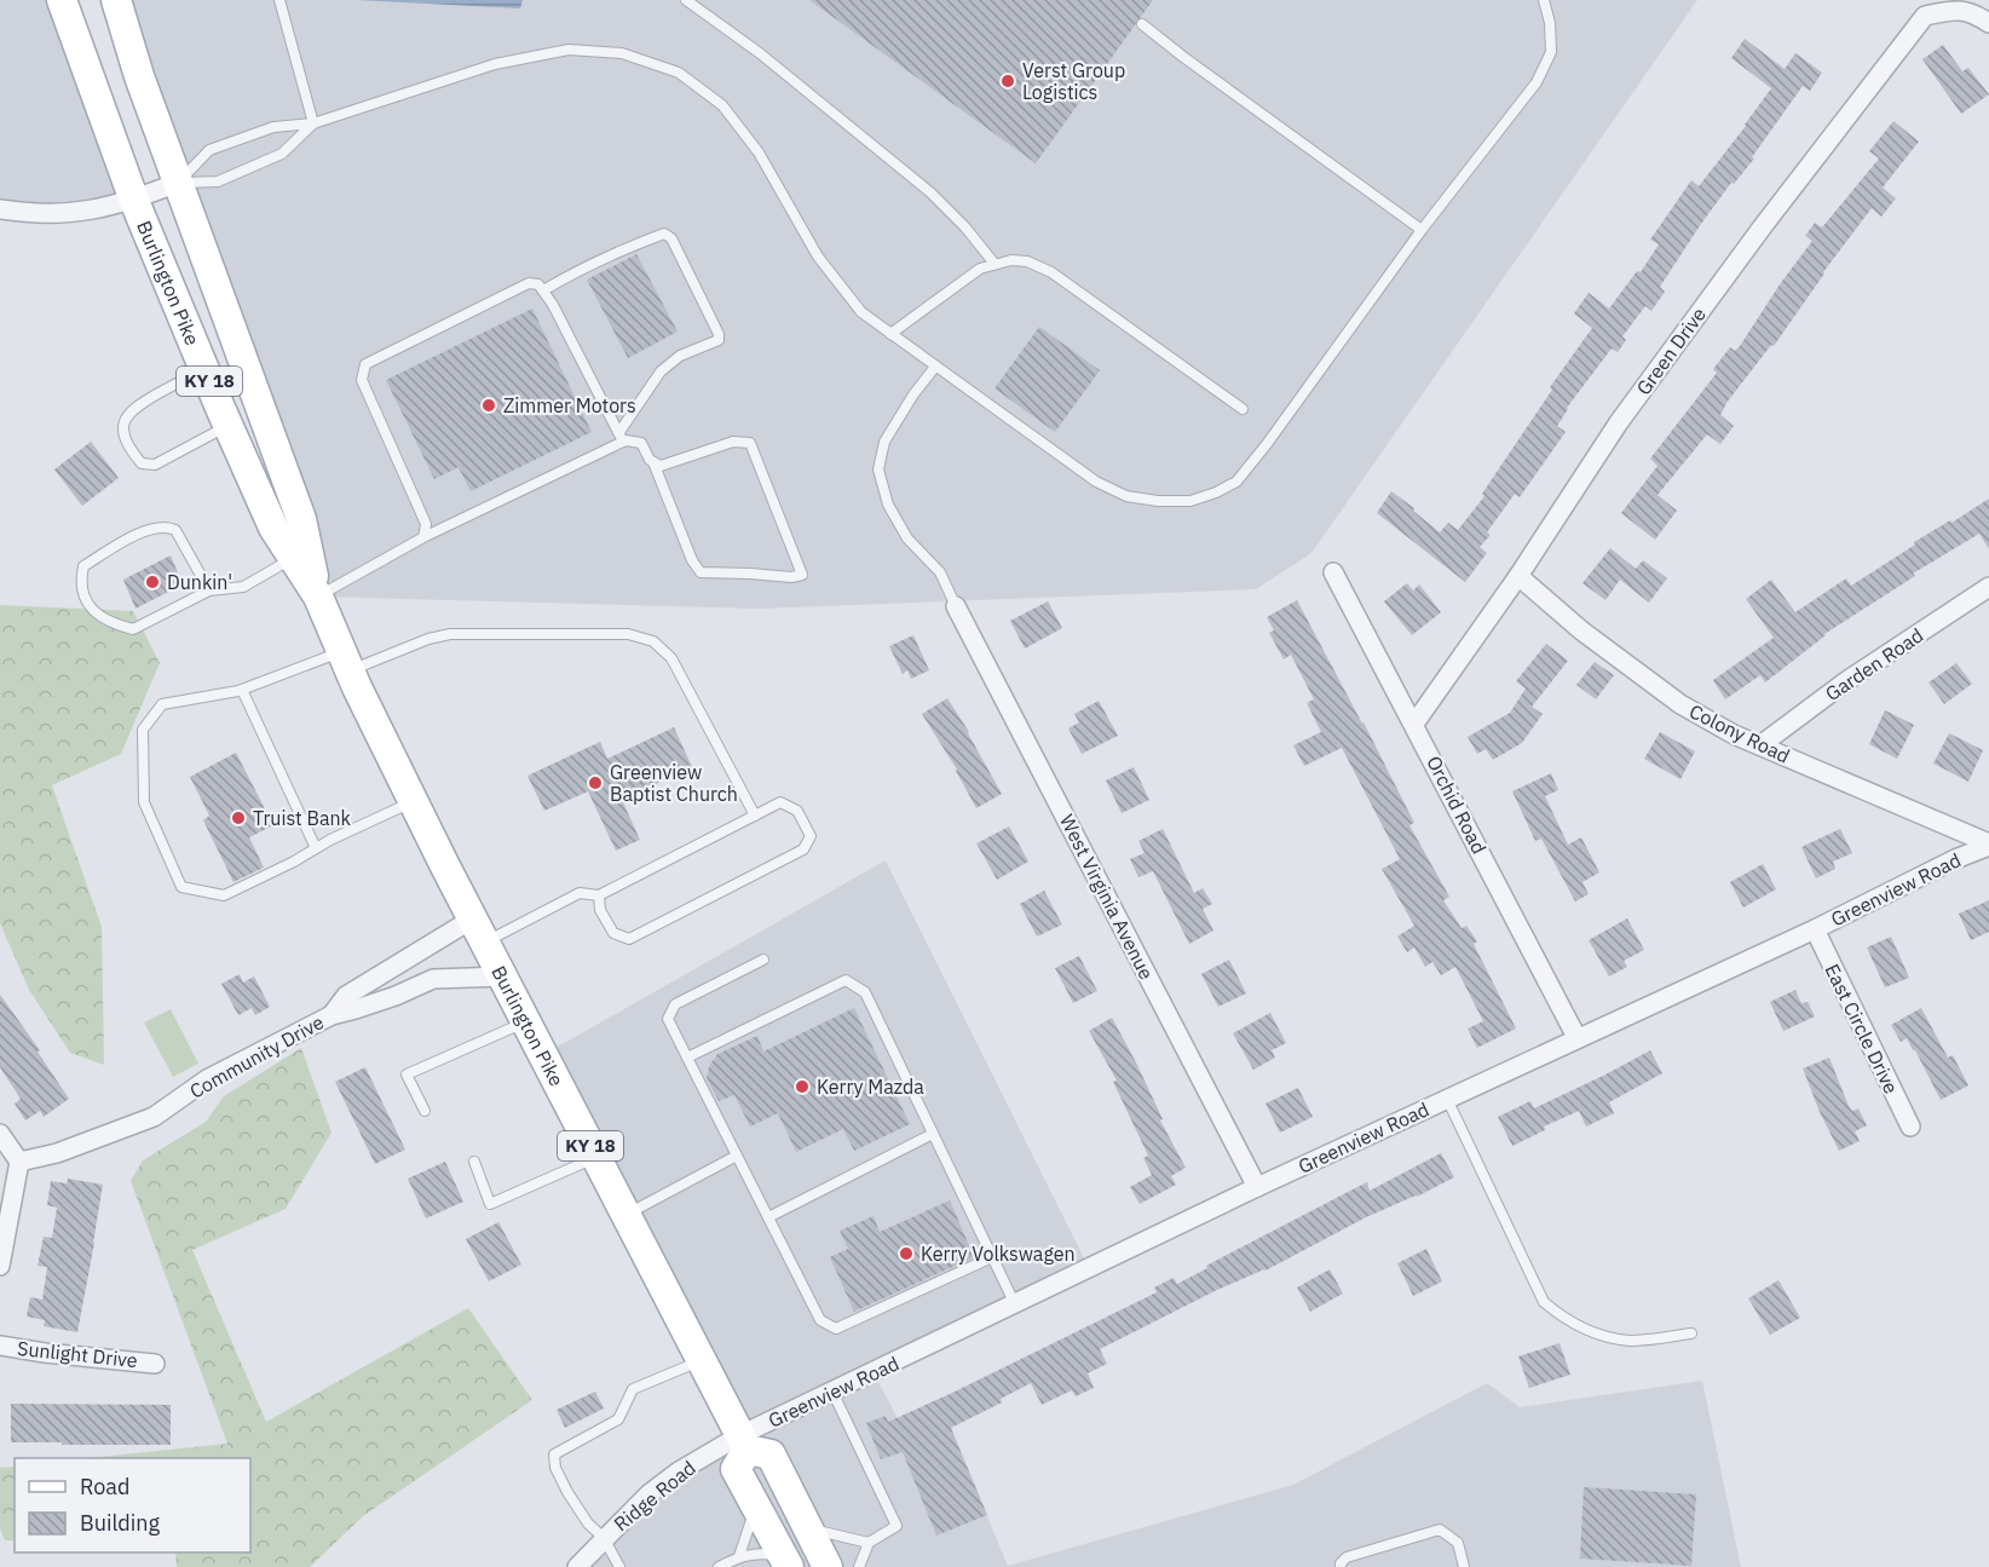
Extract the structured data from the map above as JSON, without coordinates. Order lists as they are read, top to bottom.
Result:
{
  "streets": {
    "main road": ["Burlington Pike", "KY 18"],
    "street": [
      "Green Drive",
      "Garden Road",
      "Colony Road",
      "Orchid Road",
      "Greenview Road",
      "West Virginia Avenue",
      "East Circle Drive",
      "Community Drive",
      "Sunlight Drive",
      "Ridge Road"
    ]
  },
  "crossings": [
    ["Burlington Pike", "Greenview Road"],
    ["Burlington Pike", "Community Drive"],
    ["Burlington Pike", "Ridge Road"],
    ["Green Drive", "Colony Road"],
    ["Green Drive", "Orchid Road"],
    ["Garden Road", "Colony Road"],
    ["Colony Road", "Greenview Road"],
    ["Orchid Road", "Greenview Road"],
    ["Greenview Road", "West Virginia Avenue"],
    ["Greenview Road", "East Circle Drive"],
    ["Greenview Road", "Ridge Road"]
  ],
  "places": [
    "Verst Group Logistics",
    "Zimmer Motors",
    "Dunkin'",
    "Greenview Baptist Church",
    "Truist Bank",
    "Kerry Mazda",
    "Kerry Volkswagen"
  ],
  "legend": ["Road", "Building"]
}
